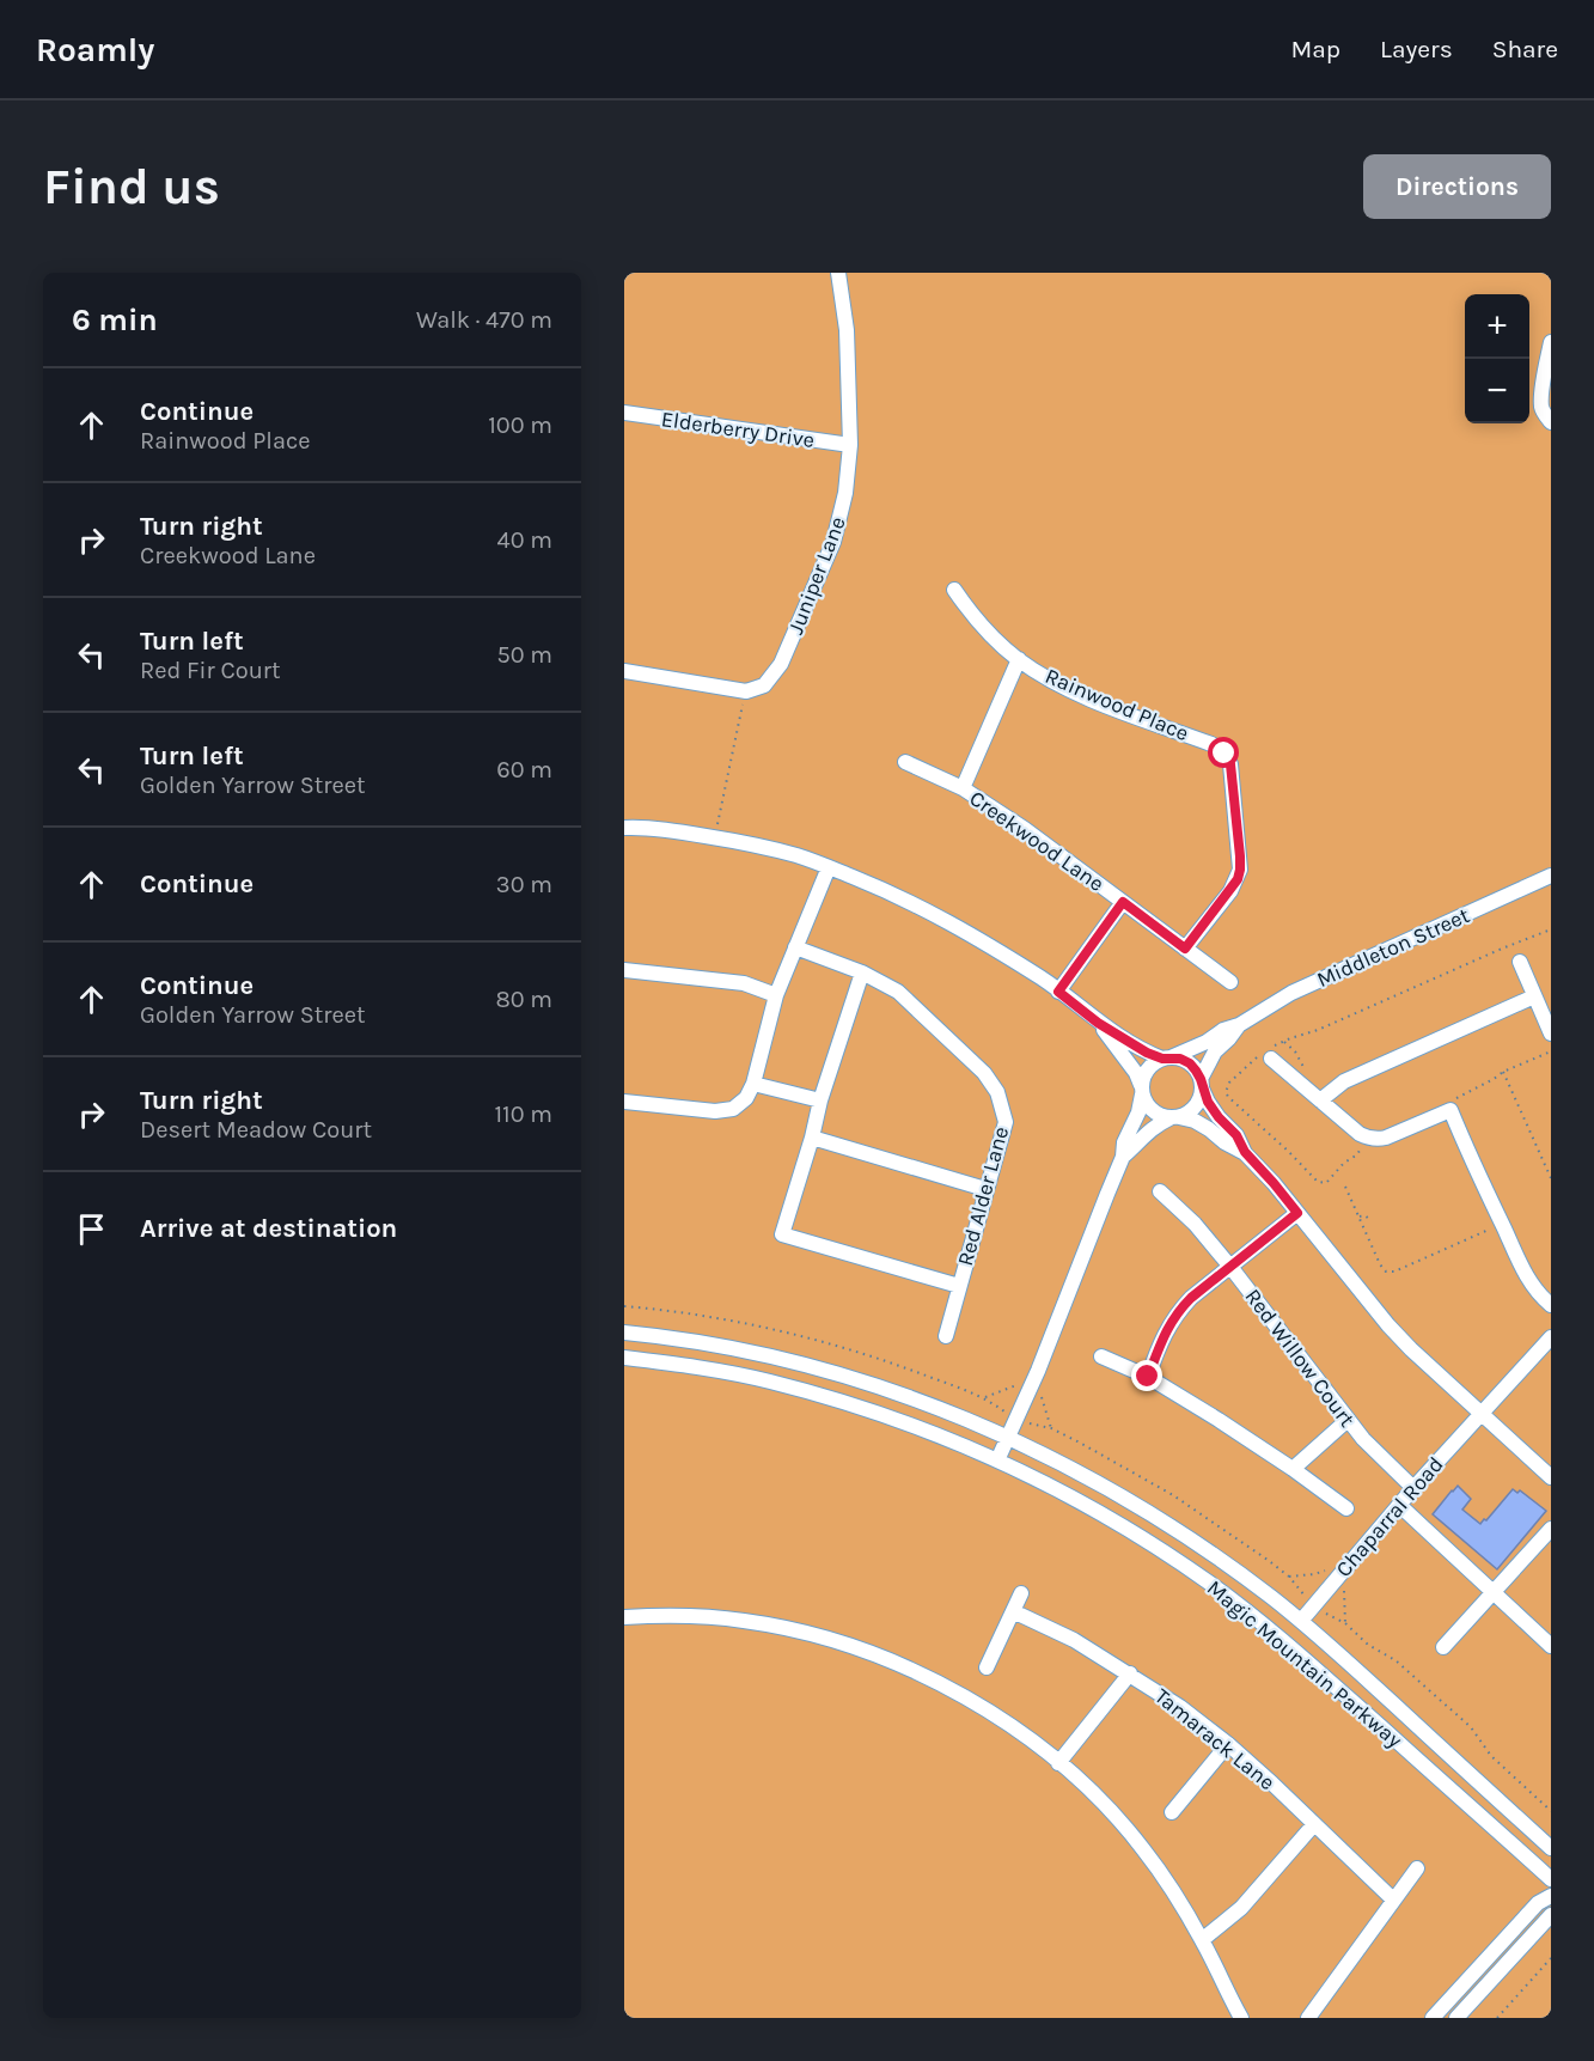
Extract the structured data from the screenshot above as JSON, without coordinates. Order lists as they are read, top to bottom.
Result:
{
  "streets": {
    "street": [
      "Elderberry Drive",
      "Juniper Lane",
      "Rainwood Place",
      "Creekwood Lane",
      "Middleton Street",
      "Red Alder Lane",
      "Red Willow Court",
      "Chaparral Road",
      "Magic Mountain Parkway",
      "Tamarack Lane"
    ]
  },
  "crossings": [
    ["Elderberry Drive", "Juniper Lane"],
    ["Rainwood Place", "Creekwood Lane"],
    ["Red Willow Court", "Chaparral Road"],
    ["Chaparral Road", "Magic Mountain Parkway"]
  ],
  "page": {
    "header": "Roamly",
    "nav": ["Map", "Layers", "Share"],
    "buttons": "Directions",
    "title": "Find us",
    "heading": ["6 min", "Walk · 470 m"],
    "map_buttons": ["+", "−"],
    "list": [
      ["Continue", "Rainwood Place", "100 m"],
      ["Turn right", "Creekwood Lane", "40 m"],
      ["Turn left", "Red Fir Court", "50 m"],
      ["Turn left", "Golden Yarrow Street", "60 m"],
      ["Continue", "30 m"],
      ["Continue", "Golden Yarrow Street", "80 m"],
      ["Turn right", "Desert Meadow Court", "110 m"],
      "Arrive at destination"
    ]
  }
}
